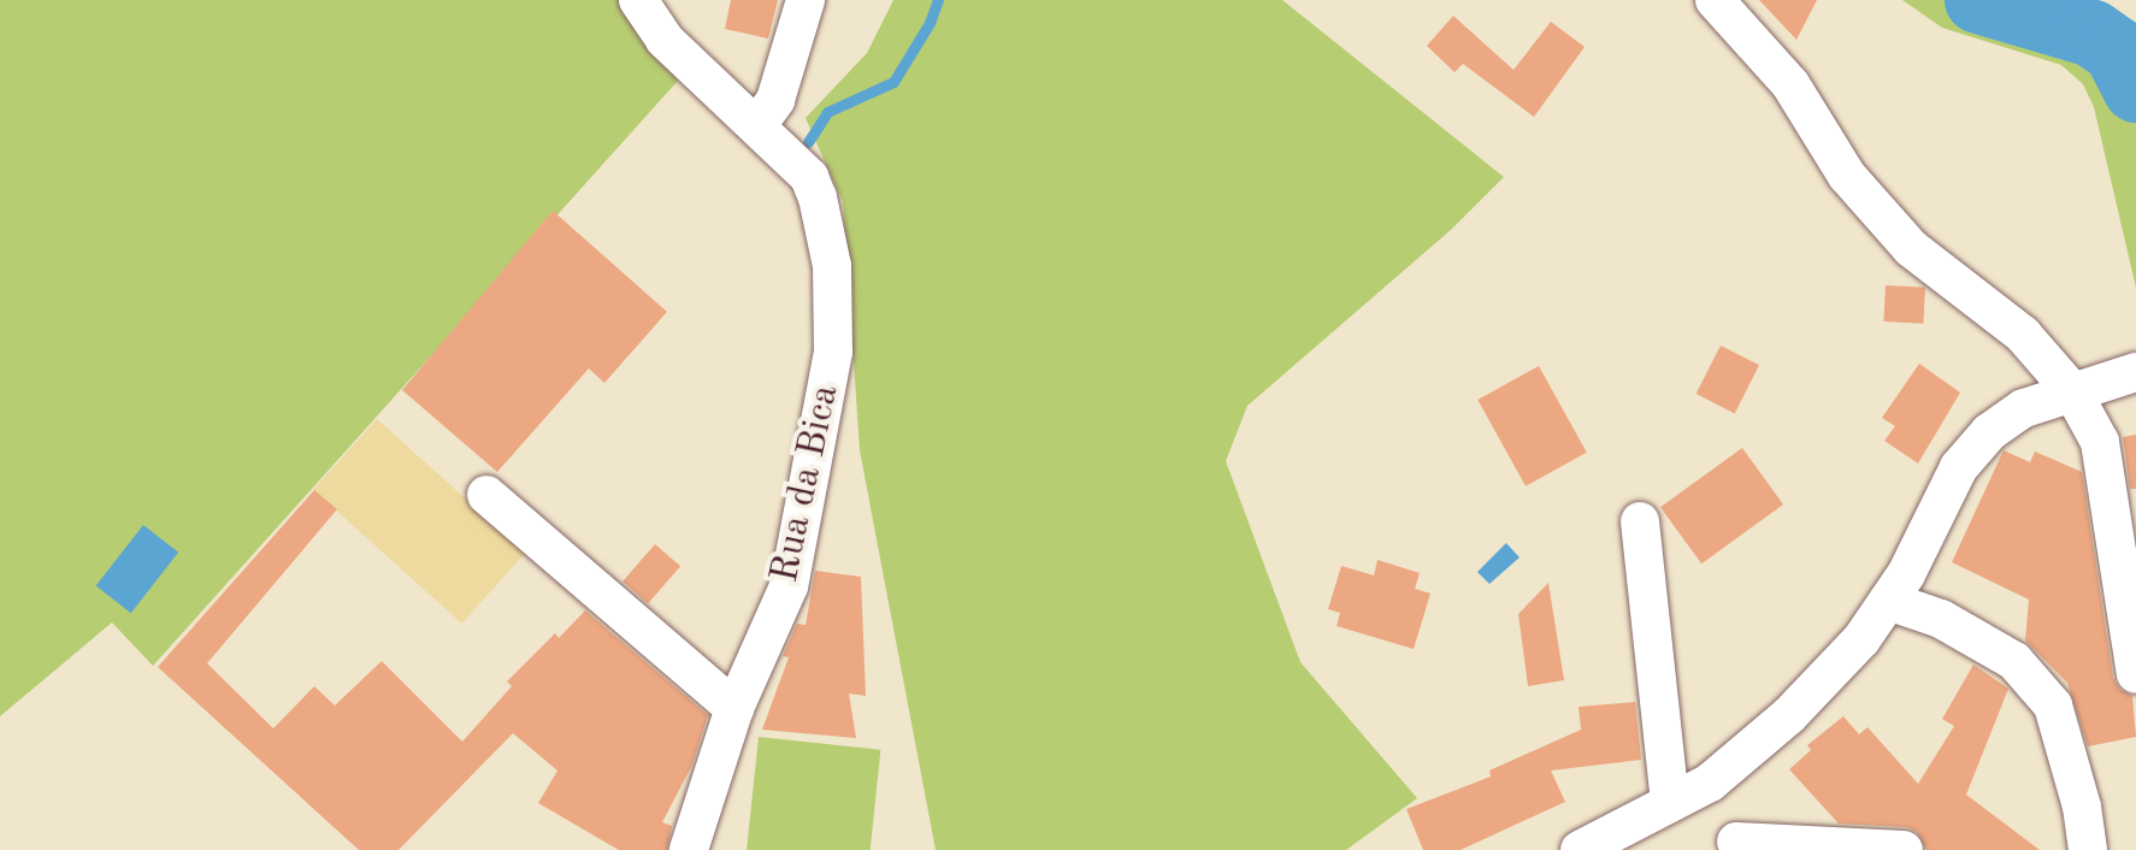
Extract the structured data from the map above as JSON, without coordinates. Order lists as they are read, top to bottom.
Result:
{
  "streets": {
    "street": ["Rua da Bica"]
  }
}
